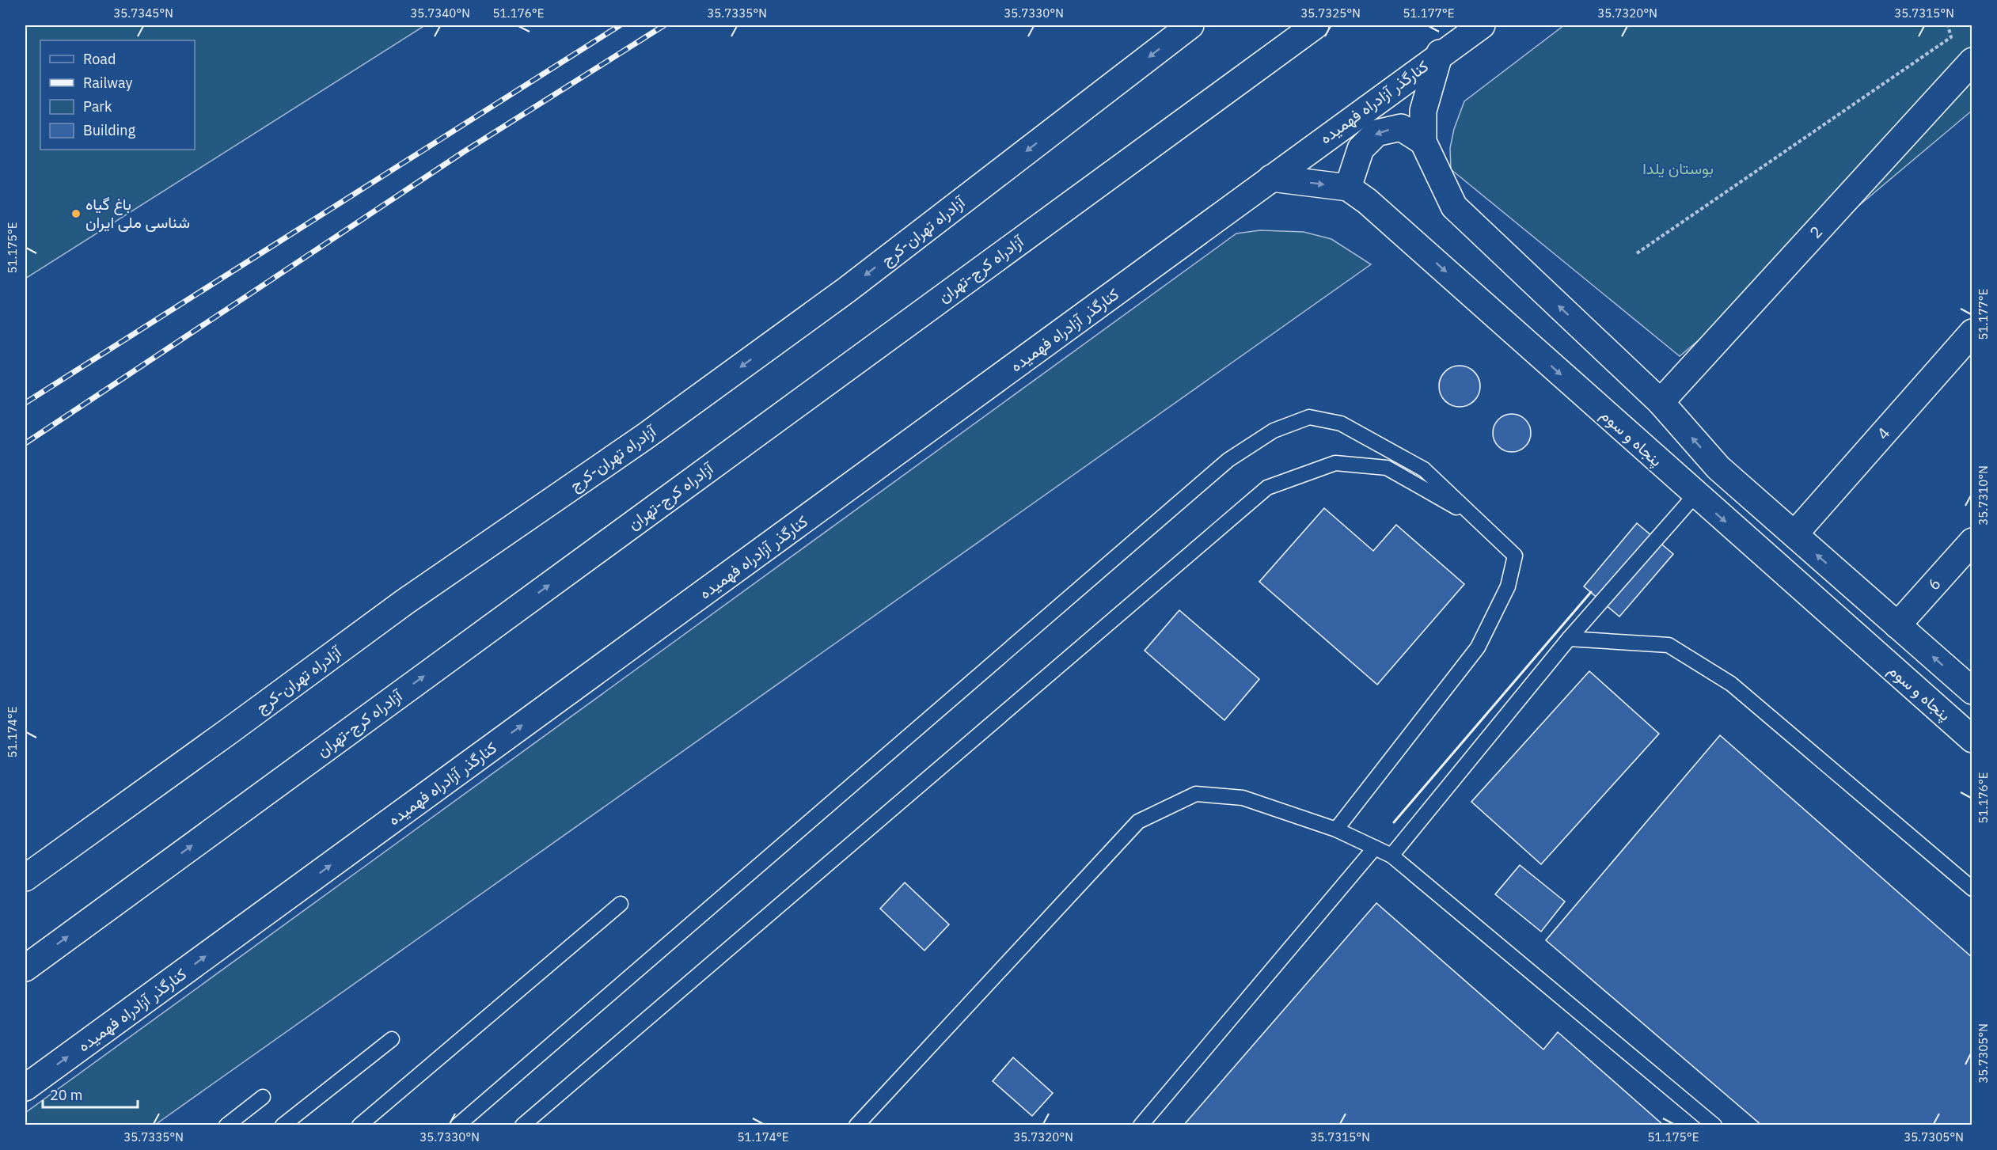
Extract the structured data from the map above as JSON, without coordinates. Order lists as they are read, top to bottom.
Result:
{
  "streets": {
    "main road": [
      "کنارگذر آزادراه فهمیده",
      "آزادراه تهران-کرج",
      "2",
      "آزادراه کرج-تهران",
      "4",
      "پنجاه و سوم",
      "6"
    ]
  },
  "crossings": [
    ["کنارگذر آزادراه فهمیده", "پنجاه و سوم"]
  ],
  "one_way": ["کنارگذر آزادراه فهمیده", "آزادراه تهران-کرج", "آزادراه کرج-تهران"],
  "parks": ["بوستان یلدا"],
  "places": ["باغ گیاه‌ شناسی ملی ایران"],
  "legend": [
    "Road",
    "Railway",
    "Park",
    "Building"
  ],
  "scale_bar": "20 m",
  "coordinates": [
    "35.7345°N",
    "35.7340°N",
    "51.176°E",
    "35.7335°N",
    "35.7330°N",
    "35.7325°N",
    "51.177°E",
    "35.7320°N",
    "35.7315°N",
    "51.175°E",
    "35.7310°N",
    "51.174°E",
    "35.7305°N"
  ]
}
